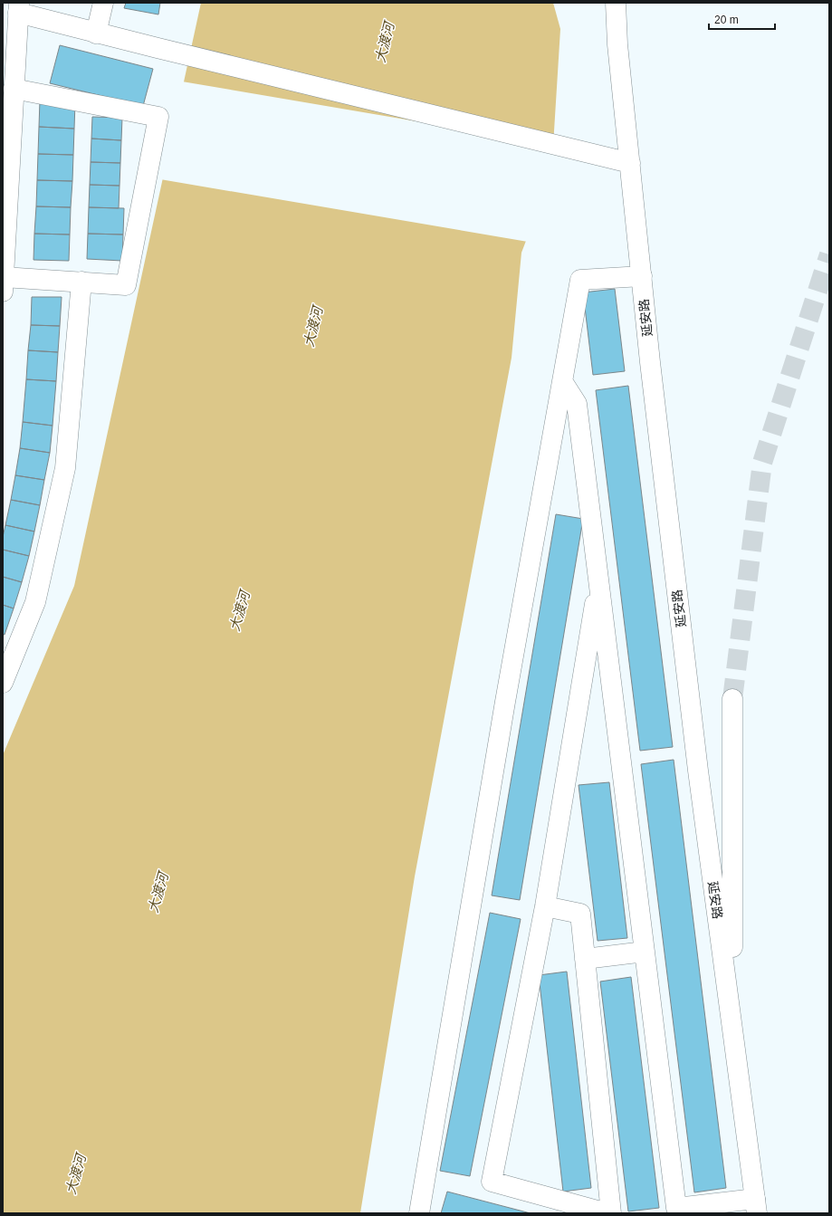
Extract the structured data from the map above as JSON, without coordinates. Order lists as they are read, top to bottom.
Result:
{
  "streets": {
    "main road": ["延安路"]
  },
  "water": ["大渡河"],
  "scale_bar": "20 m"
}
